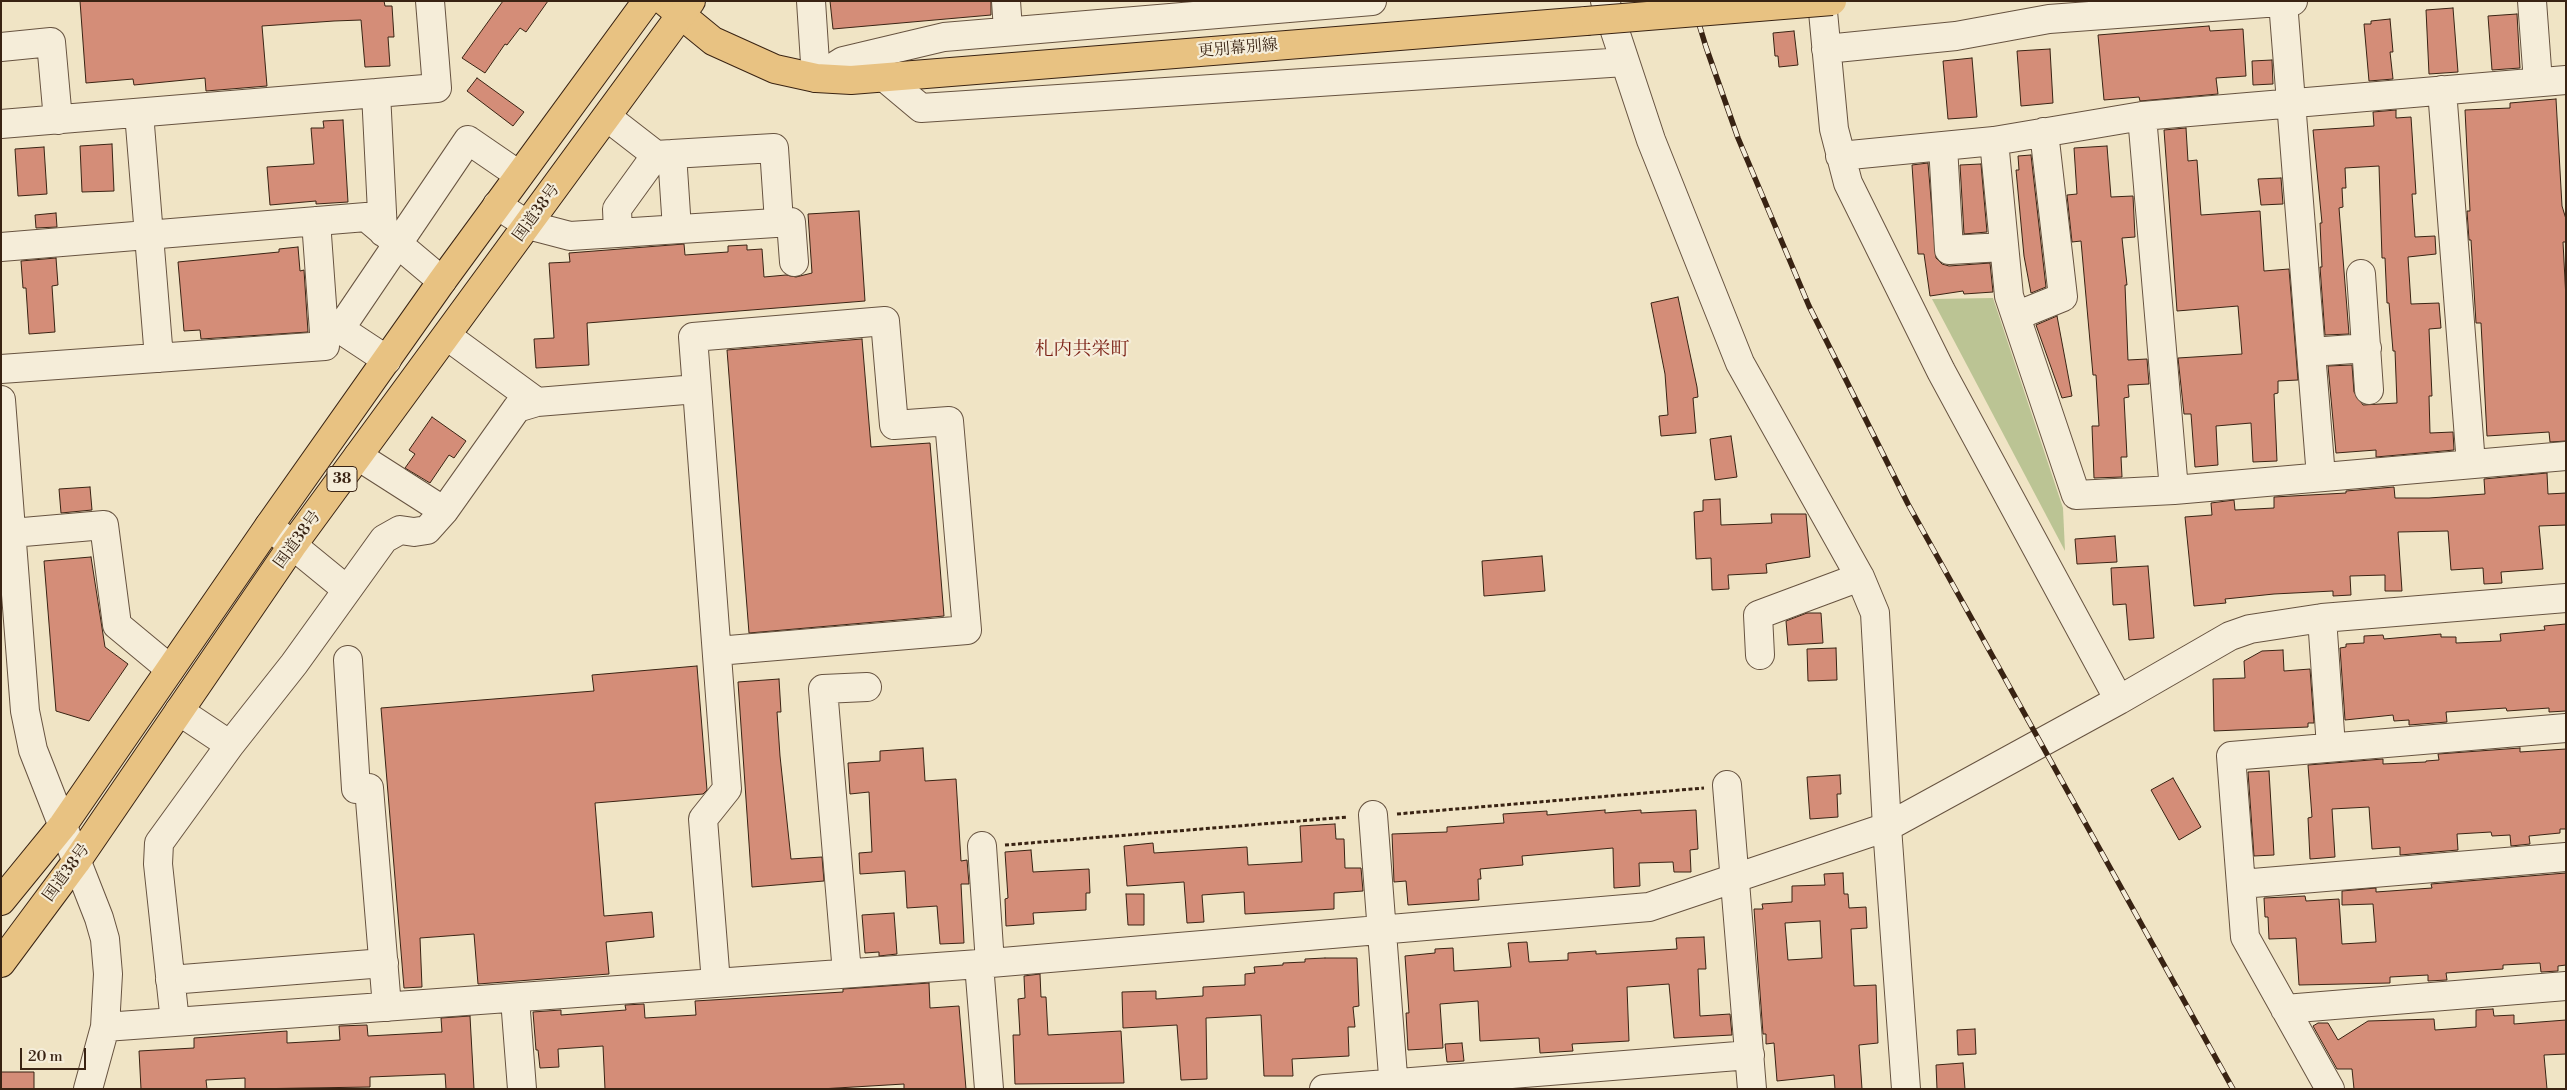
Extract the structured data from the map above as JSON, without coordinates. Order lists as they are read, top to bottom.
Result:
{
  "streets": {
    "main road": ["更別幕別線", "国道38号", "38"]
  },
  "crossings": [
    ["更別幕別線", "国道38号"]
  ],
  "districts": ["札内共栄町"],
  "scale_bar": "20 m"
}
